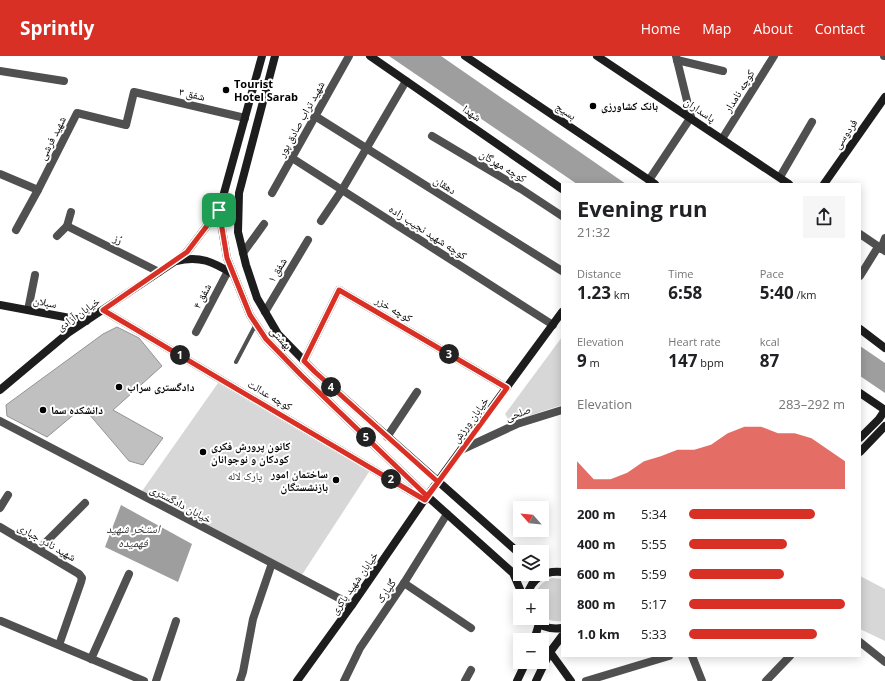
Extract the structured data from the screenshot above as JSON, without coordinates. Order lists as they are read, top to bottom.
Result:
{
  "streets": {
    "main road": [
      "پاسداران",
      "بسیج",
      "شهدا",
      "فردوسی",
      "سبلان",
      "خیابان آزادی",
      "بهشتی",
      "خیابان ورزش",
      "خیابان شهید باکری"
    ],
    "street": [
      "کوچه نامدار",
      "شفق ۳",
      "شهید تراب صادق پور",
      "شهید فرشی",
      "کوچه مهرگان",
      "دهقان",
      "کوچه شهید نجیب زاده",
      "رُز",
      "شفق ۱",
      "شفق ۴",
      "کوچه خزر",
      "کوچه عدالت",
      "صلحی",
      "خیابان دادگستری",
      "شهید نادر جباری",
      "گلپارک"
    ]
  },
  "crossings": [
    ["کوچه نامدار", "پاسداران"],
    ["شفق ۳", "شهید فرشی"],
    ["شفق ۳", "بهشتی"],
    ["شهید تراب صادق پور", "دهقان"],
    ["شهید تراب صادق پور", "کوچه شهید نجیب زاده"],
    ["کوچه شهید نجیب زاده", "خیابان ورزش"],
    ["رُز", "خیابان آزادی"],
    ["شفق ۱", "بهشتی"],
    ["شفق ۴", "بهشتی"],
    ["سبلان", "خیابان آزادی"],
    ["کوچه خزر", "بهشتی"],
    ["کوچه خزر", "خیابان ورزش"],
    ["خیابان آزادی", "بهشتی"],
    ["خیابان آزادی", "کوچه عدالت"],
    ["بهشتی", "کوچه عدالت"],
    ["بهشتی", "خیابان ورزش"],
    ["بهشتی", "خیابان شهید باکری"],
    ["بهشتی", "گلپارک"],
    ["کوچه عدالت", "خیابان ورزش"],
    ["کوچه عدالت", "خیابان شهید باکری"],
    ["صلحی", "خیابان ورزش"],
    ["خیابان ورزش", "خیابان شهید باکری"],
    ["خیابان دادگستری", "خیابان شهید باکری"]
  ],
  "water": ["استخر شهید فهمیده"],
  "parks": ["پارک لاله"],
  "places": [
    "Tourist Hotel Sarab",
    "بانک کشاورزی",
    "دادگستری سراب",
    "دانشکده سما",
    "کانون پرورش فکری کودکان و نوجوانان",
    "ساختمان امور بازنشستگان"
  ],
  "north": "top left",
  "page": {
    "header": "Sprintly",
    "nav": [
      "Home",
      "Map",
      "About",
      "Contact"
    ],
    "heading": ["Evening run", "21:32"],
    "stats": [
      ["Distance", "1.23 km"],
      ["Time", "6:58"],
      ["Pace", "5:40 /km"],
      ["Elevation", "9 m"],
      ["Heart rate", "147 bpm"],
      ["kcal", "87"]
    ],
    "pins": [
      "3",
      "1",
      "4",
      "5",
      "2"
    ],
    "chart": ["Elevation", "283–292 m"],
    "list": [
      {
        "name": "200 m",
        "note": "5:34"
      },
      {
        "name": "400 m",
        "note": "5:55"
      },
      {
        "name": "600 m",
        "note": "5:59"
      },
      {
        "name": "800 m",
        "note": "5:17"
      },
      {
        "name": "1.0 km",
        "note": "5:33"
      }
    ],
    "map_buttons": ["+", "−"]
  }
}
